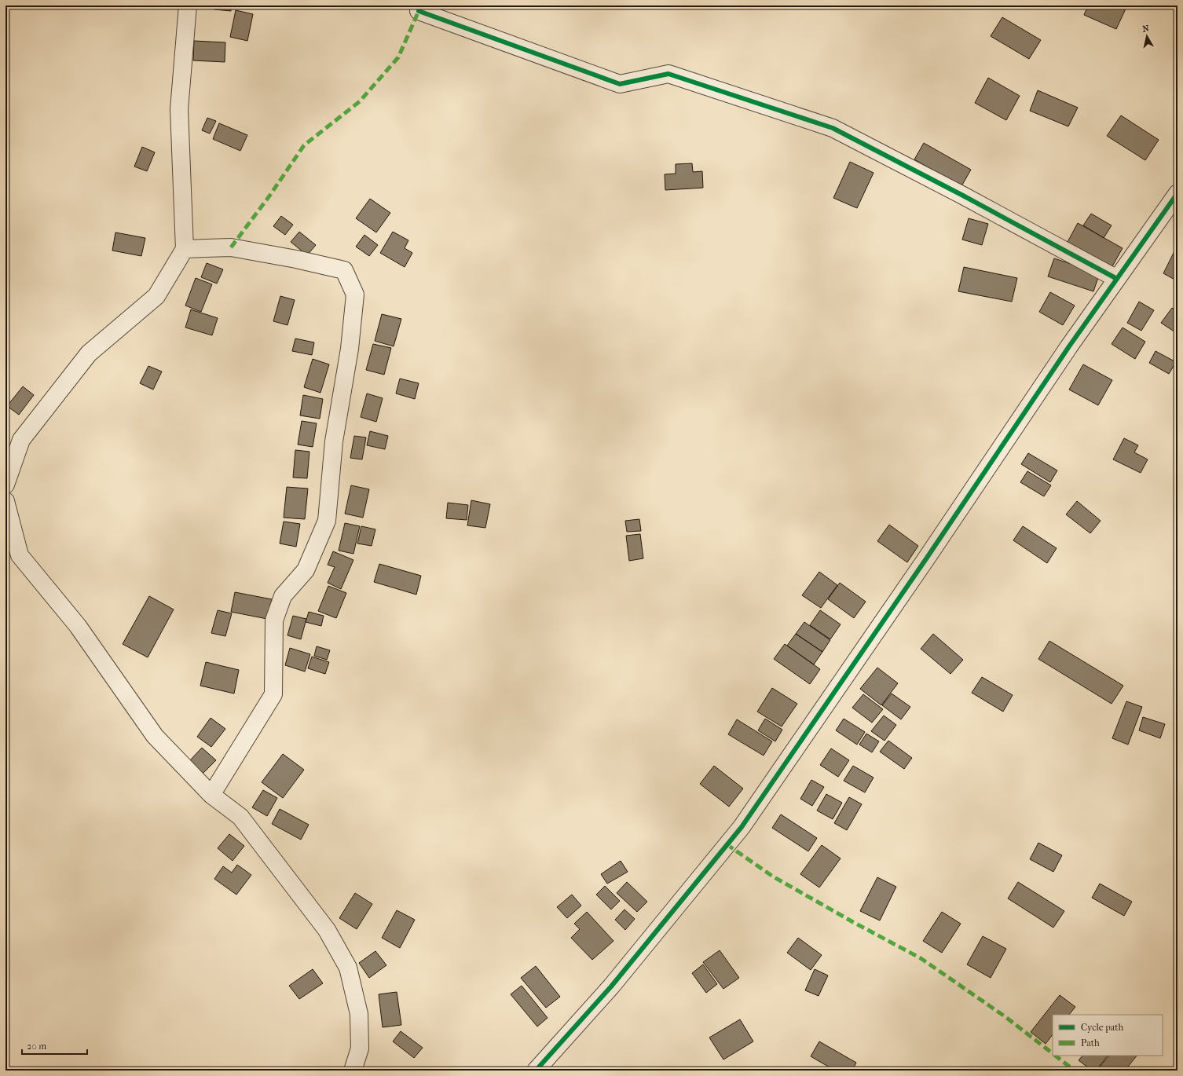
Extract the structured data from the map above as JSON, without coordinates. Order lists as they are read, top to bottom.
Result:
{
  "legend": ["Cycle path", "Path"],
  "scale_bar": "20 m",
  "north": "top"
}
